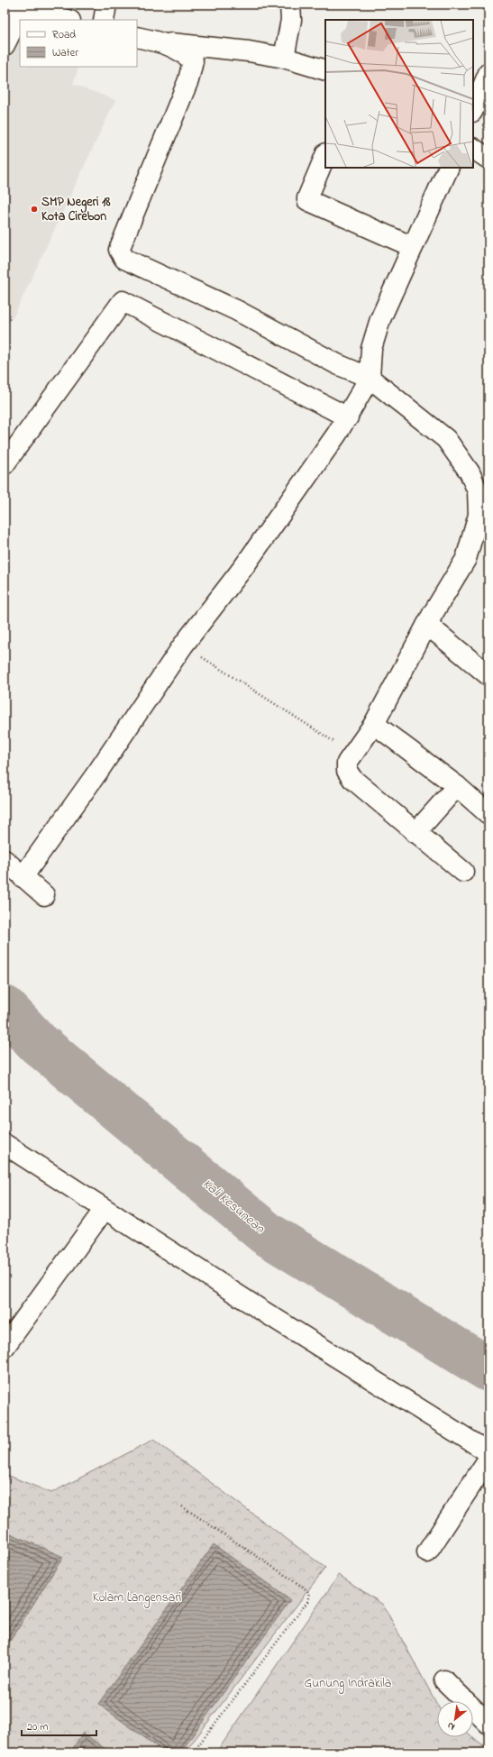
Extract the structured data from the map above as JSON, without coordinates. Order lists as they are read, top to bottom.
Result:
{
  "water": ["Kali Kesunean"],
  "parks": ["Kolam Langensari", "Gunung Indrakila"],
  "places": ["SMP Negeri 18 Kota Cirebon"],
  "legend": ["Road", "Water"],
  "scale_bar": "20 m",
  "north": "bottom left"
}
